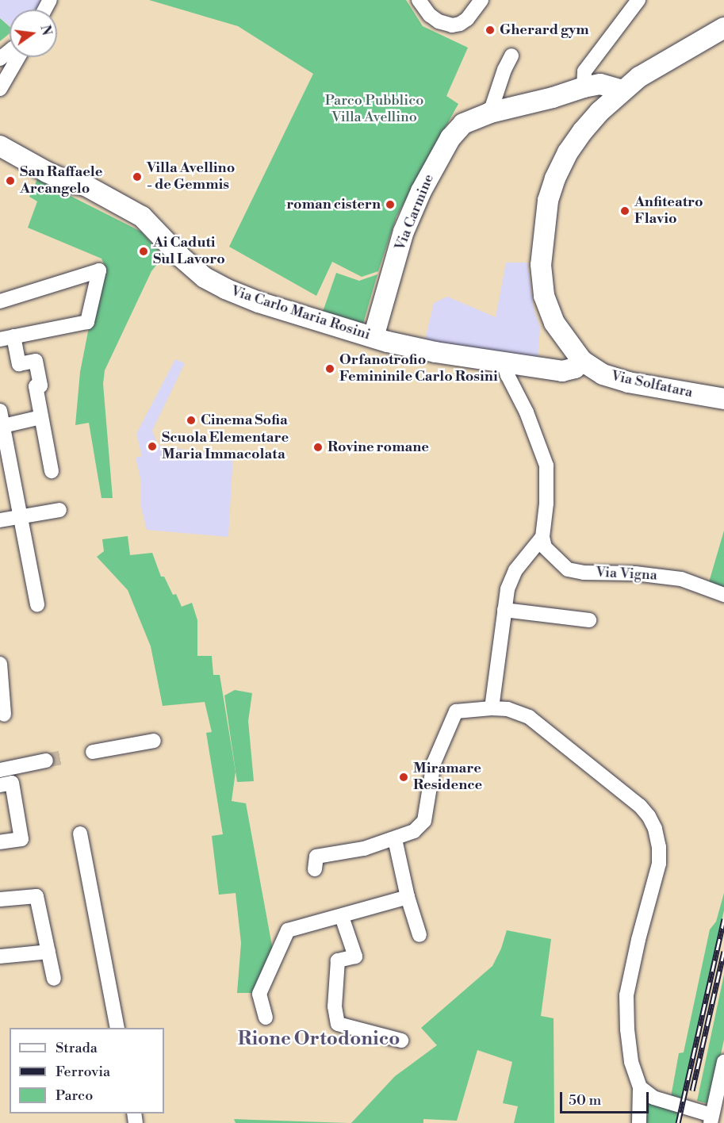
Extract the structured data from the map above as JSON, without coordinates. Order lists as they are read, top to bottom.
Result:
{
  "streets": {
    "street": [
      "Via Carmine",
      "Via Carlo Maria Rosini",
      "Via Solfatara",
      "Via Vigna"
    ]
  },
  "crossings": [
    ["Via Carmine", "Via Carlo Maria Rosini"],
    ["Via Carlo Maria Rosini", "Via Solfatara"]
  ],
  "districts": ["Rione Ortodonico"],
  "parks": ["Parco Pubblico Villa Avellino"],
  "places": [
    "Gherard gym",
    "Villa Avellino - de Gemmis",
    "San Raffaele Arcangelo",
    "roman cistern",
    "Anfiteatro Flavio",
    "Ai Caduti Sul Lavoro",
    "Orfanotrofio Femininile Carlo Rosini",
    "Cinema Sofia",
    "Scuola Elementare Maria Immacolata",
    "Rovine romane",
    "Miramare Residence"
  ],
  "legend": ["Strada", "Ferrovia", "Parco"],
  "scale_bar": "50 m",
  "north": "right"
}
